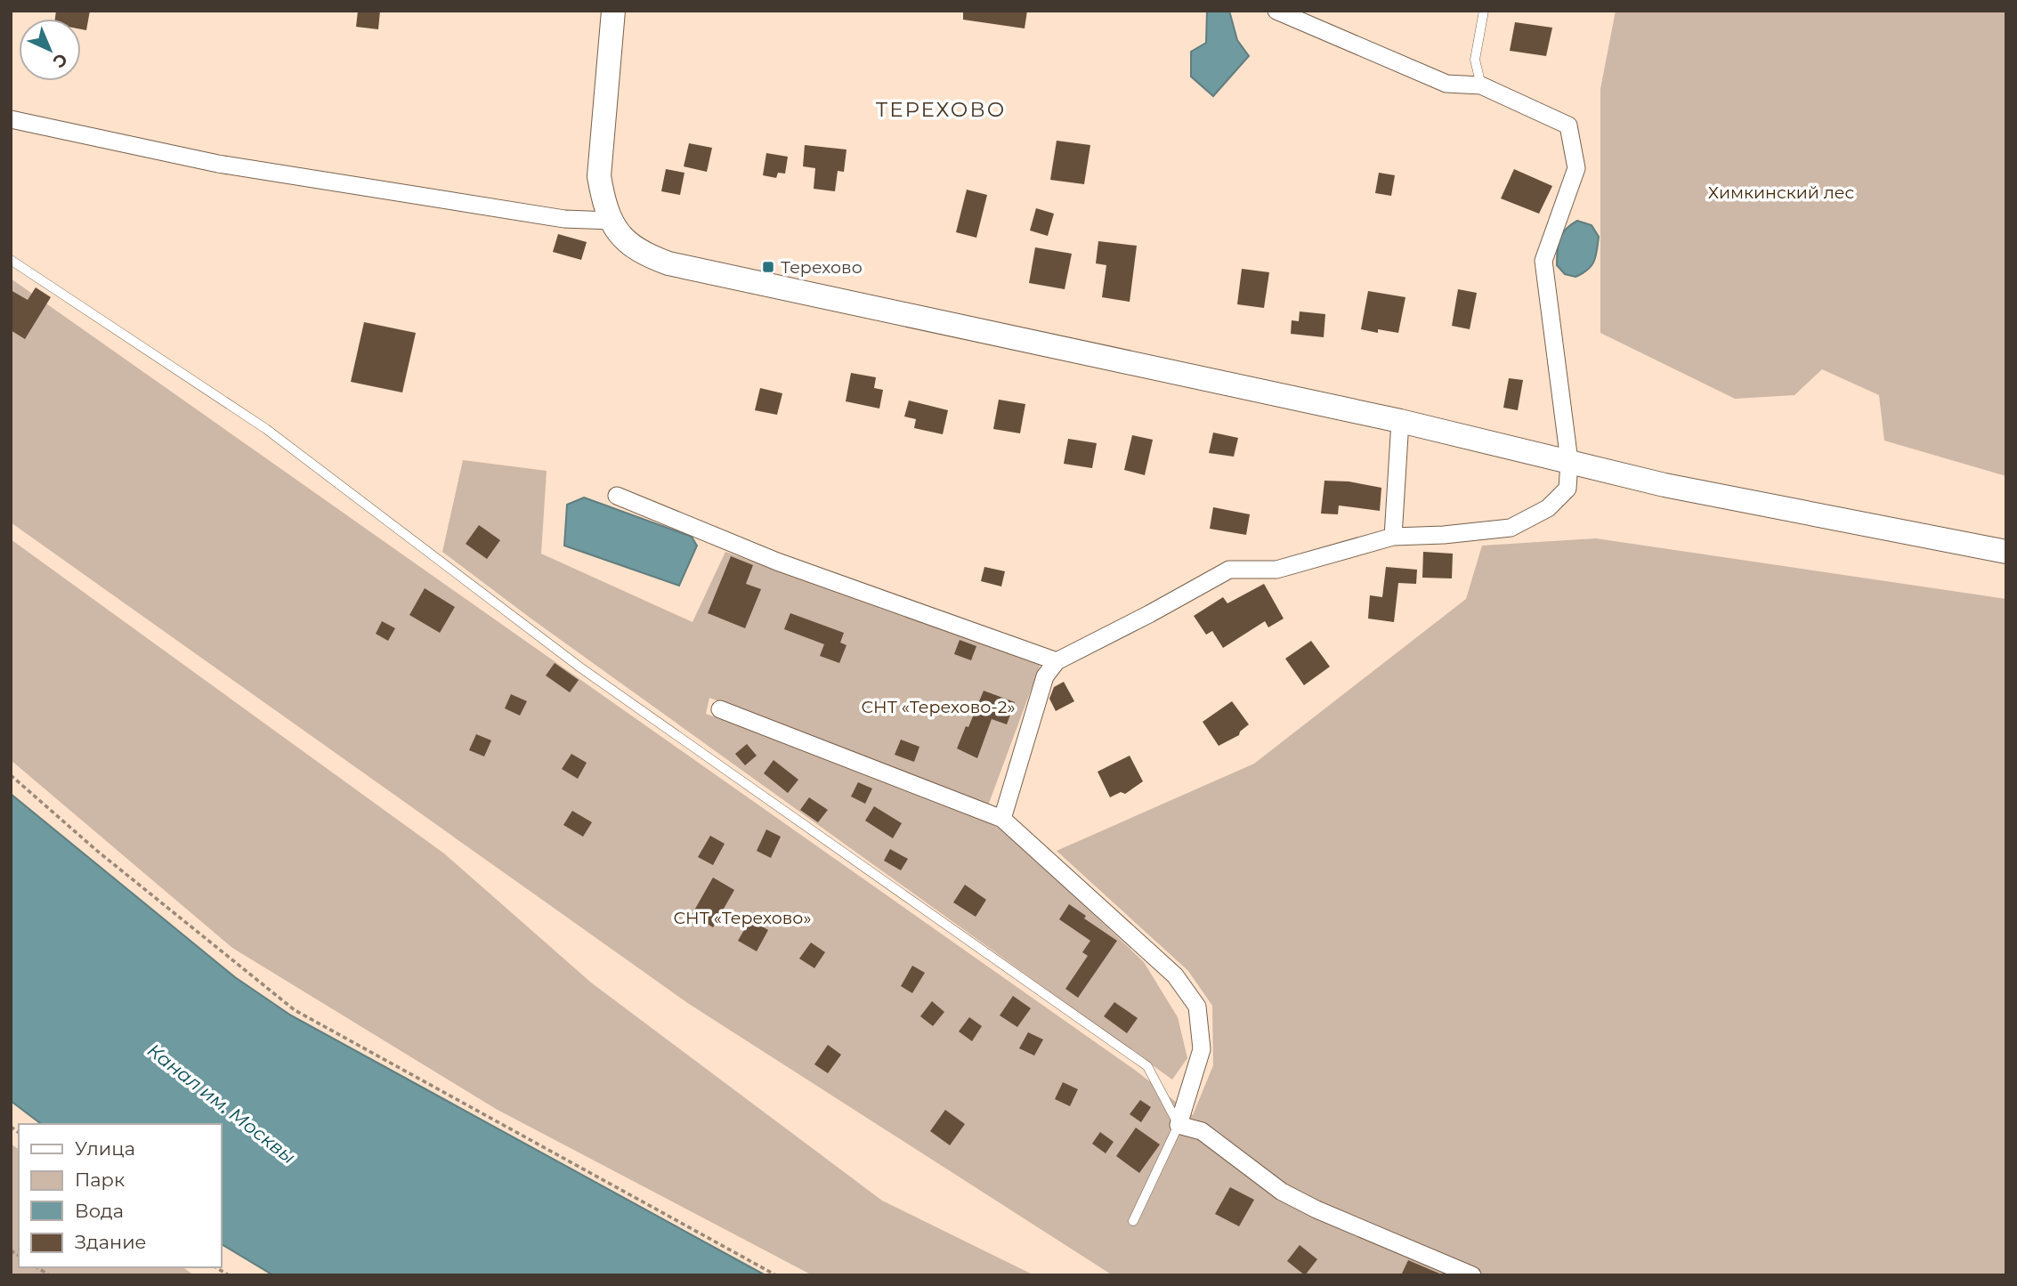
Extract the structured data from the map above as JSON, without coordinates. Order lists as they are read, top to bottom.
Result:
{
  "districts": ["ТЕРЕХОВО"],
  "water": ["Канал им. Москвы"],
  "parks": ["Химкинский лес", "СНТ «Терехово-2»", "СНТ «Терехово»"],
  "places": {
    "transit": ["Терехово"]
  },
  "legend": [
    "Улица",
    "Парк",
    "Вода",
    "Здание"
  ],
  "north": "bottom right"
}
